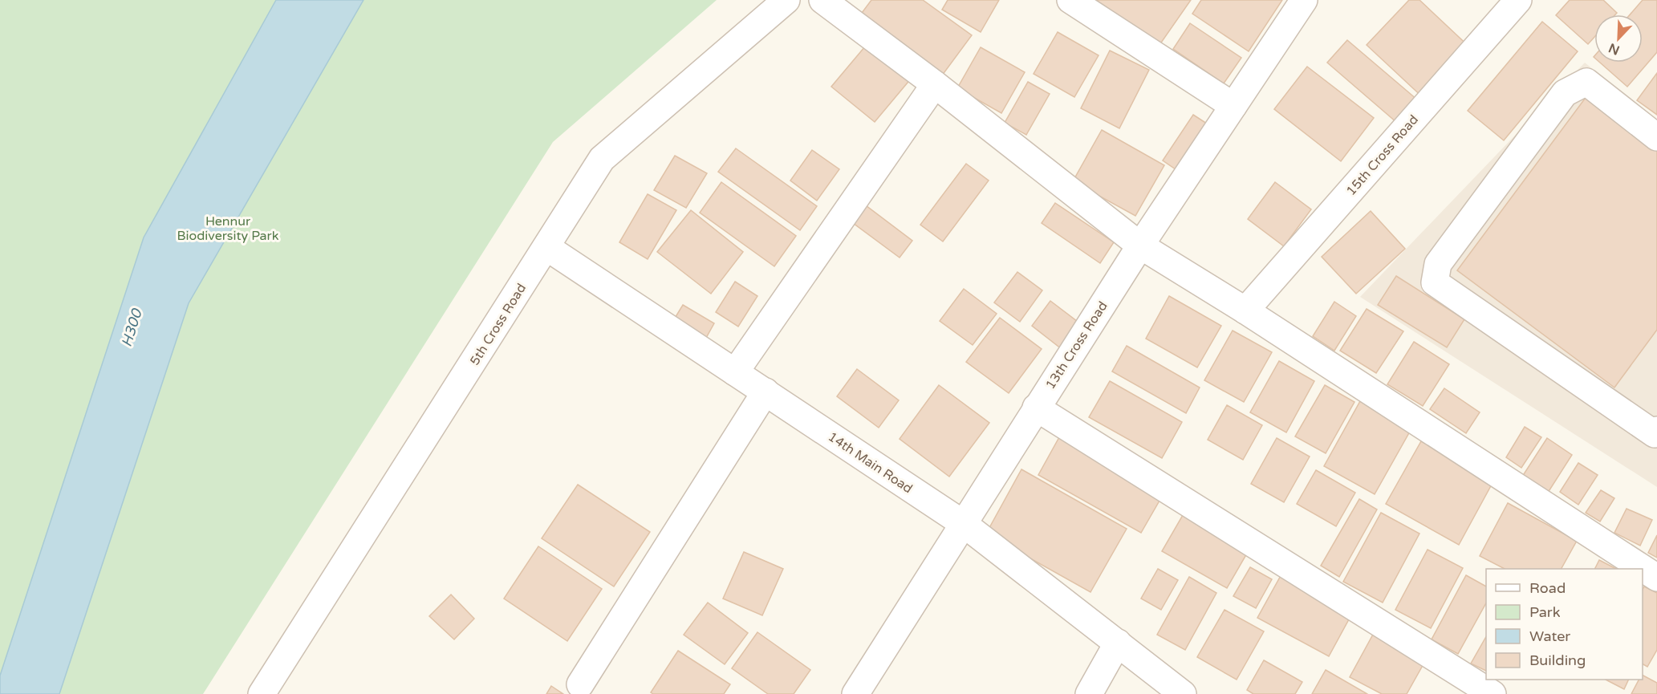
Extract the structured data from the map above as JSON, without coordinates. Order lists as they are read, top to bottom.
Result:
{
  "streets": {
    "street": [
      "15th Cross Road",
      "5th Cross Road",
      "13th Cross Road",
      "14th Main Road"
    ]
  },
  "crossings": [
    ["5th Cross Road", "14th Main Road"],
    ["13th Cross Road", "14th Main Road"]
  ],
  "water": ["H300"],
  "parks": ["Hennur Biodiversity Park"],
  "legend": [
    "Road",
    "Park",
    "Water",
    "Building"
  ],
  "north": "bottom left"
}
